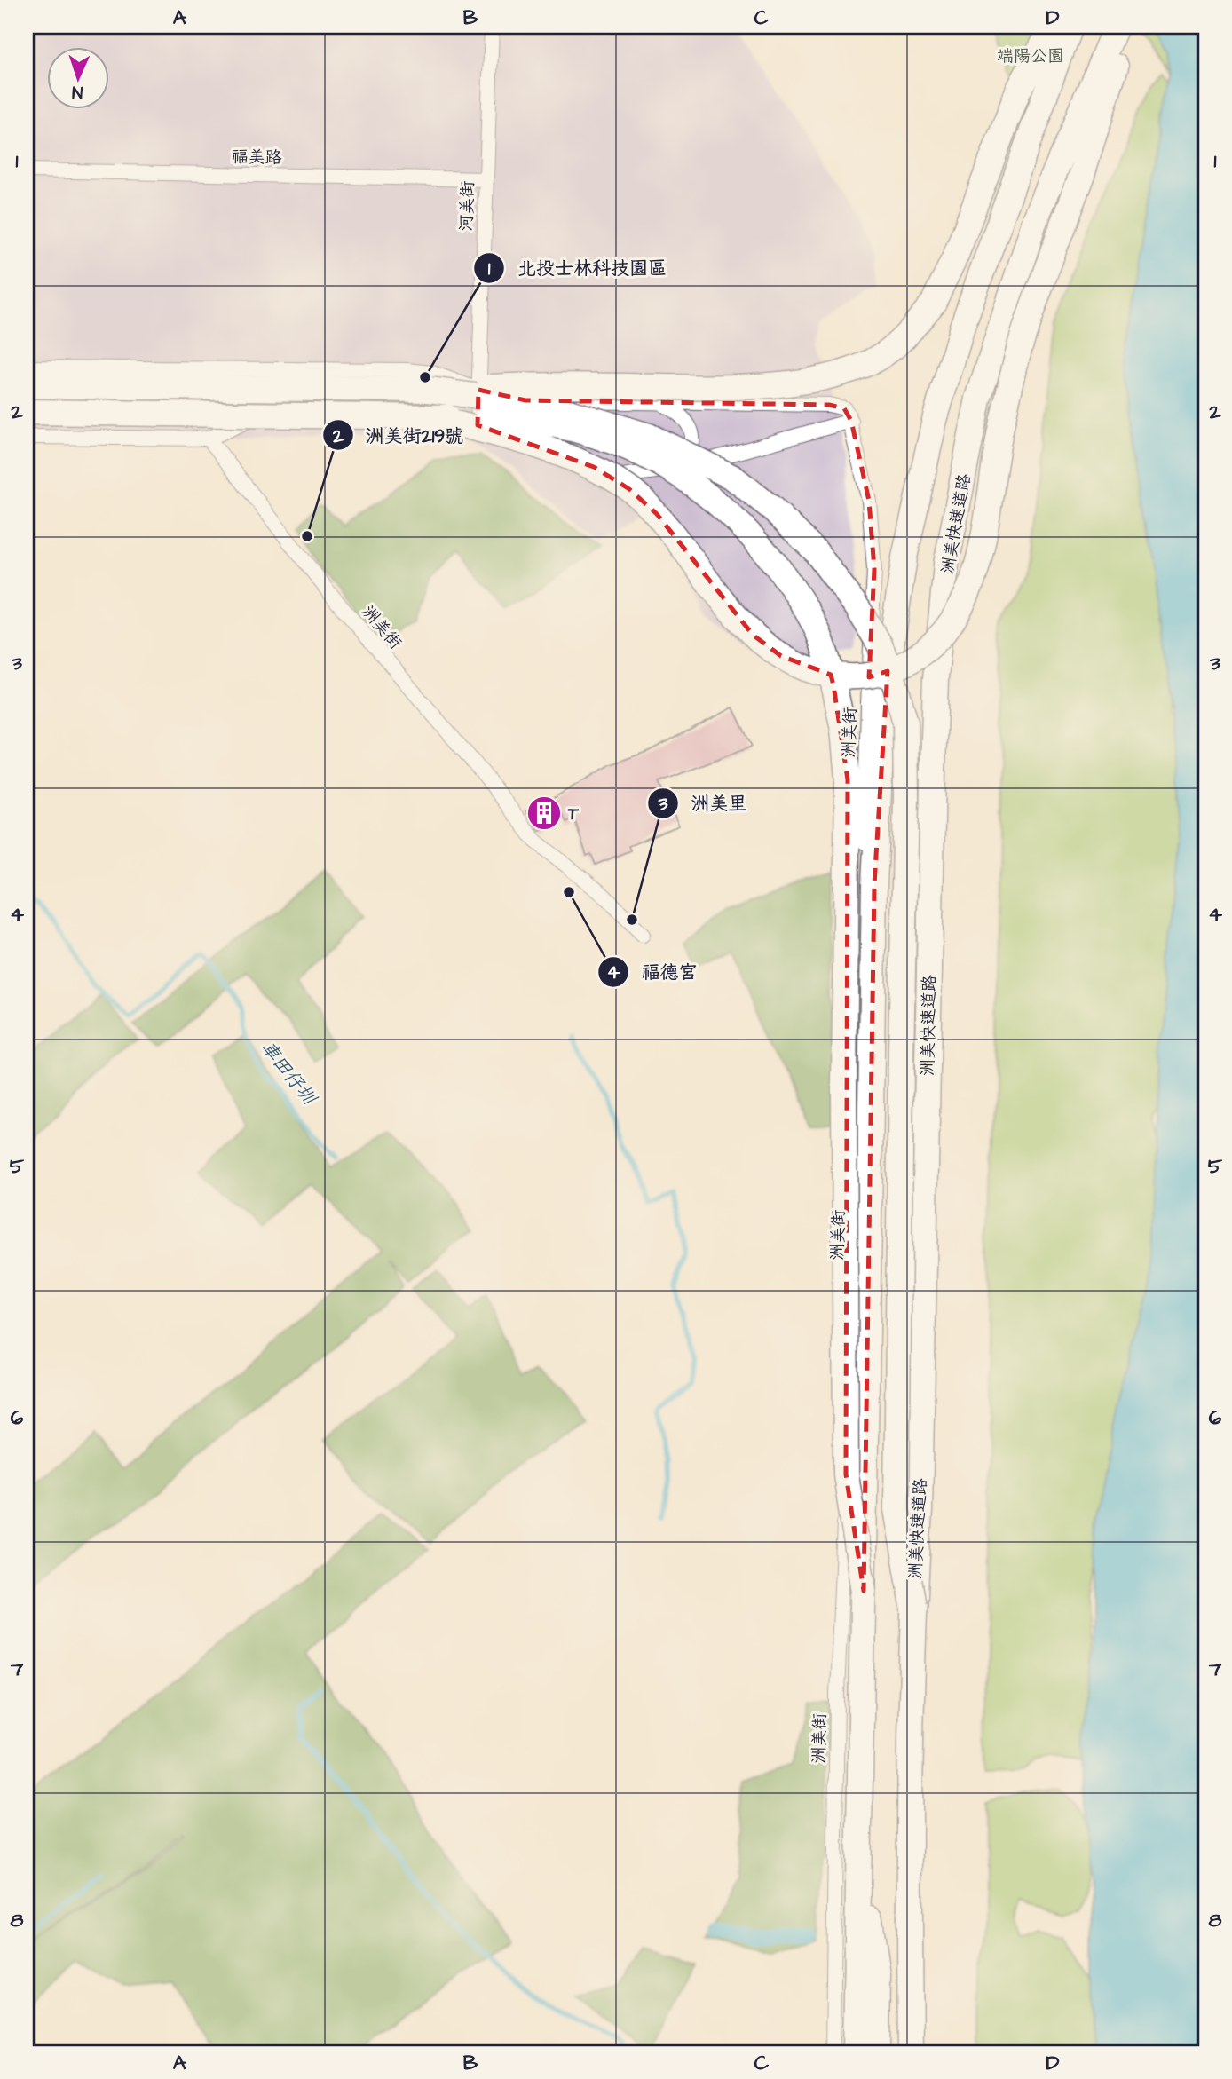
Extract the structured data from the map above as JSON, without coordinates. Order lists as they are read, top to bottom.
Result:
{
  "streets": {
    "highway": ["洲美快速道路"],
    "street": ["福美路", "河美街", "洲美街"]
  },
  "crossings": [
    ["福美路", "河美街"]
  ],
  "water": ["車田仔圳"],
  "parks": ["端陽公園"],
  "places": {
    "other": [
      "北投士林科技園區",
      "洲美街219號",
      "福德宮",
      "洲美里"
    ],
    "building": ["T"]
  },
  "north": "bottom",
  "grid": {
    "columns": [
      "A",
      "B",
      "C",
      "D"
    ],
    "rows": [
      "1",
      "2",
      "3",
      "4",
      "5",
      "6",
      "7",
      "8"
    ]
  }
}
